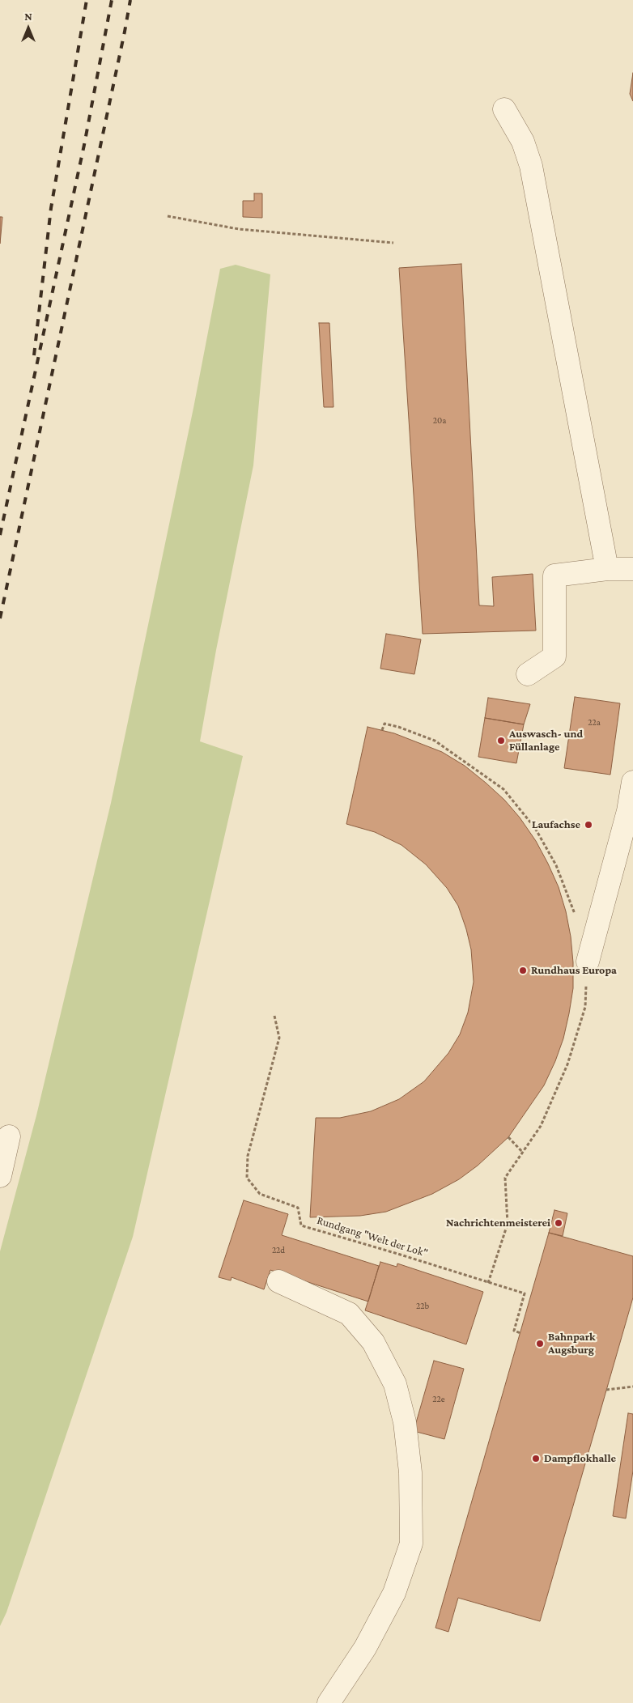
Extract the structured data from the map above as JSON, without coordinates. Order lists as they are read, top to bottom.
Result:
{
  "streets": {
    "path": ["Rundgang \"Welt der Lok\""]
  },
  "places": [
    "Auswasch- und Füllanlage",
    "Laufachse",
    "Rundhaus Europa",
    "Nachrichtenmeisterei",
    "Bahnpark Augsburg",
    "Dampflokhalle"
  ],
  "house_numbers": [
    "20a",
    "22a",
    "22d",
    "22b",
    "22e"
  ],
  "north": "top"
}
